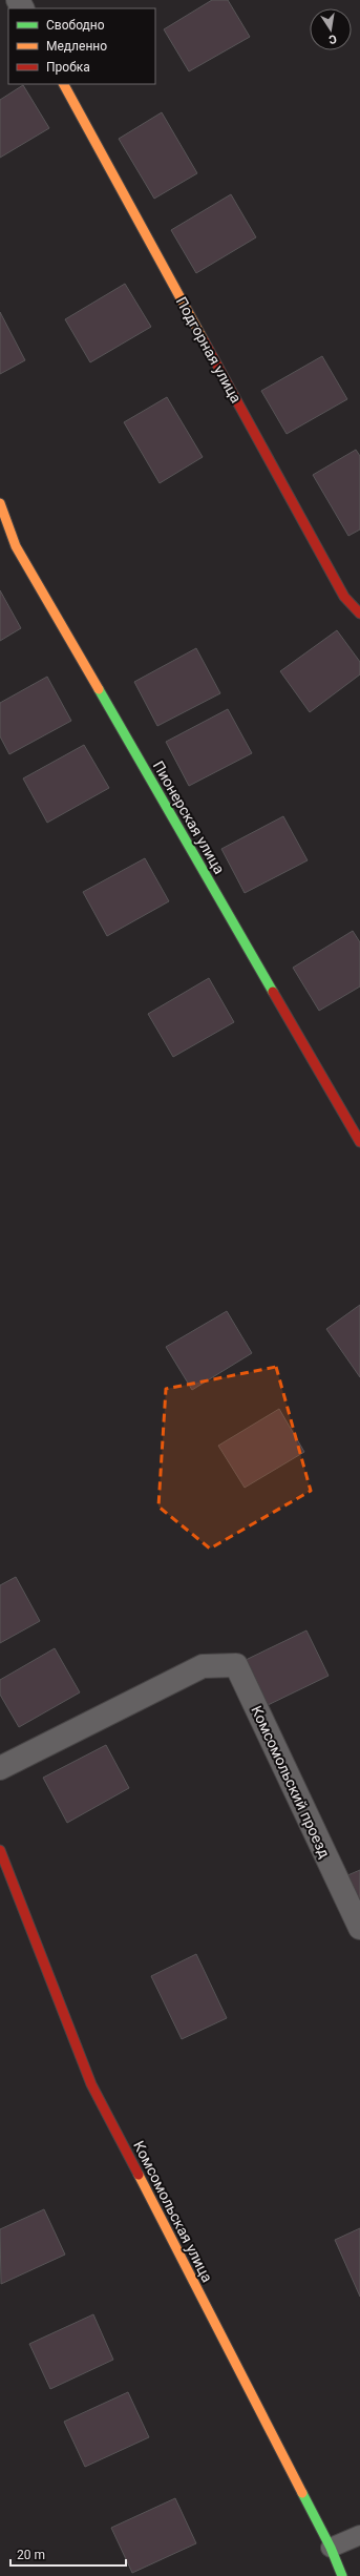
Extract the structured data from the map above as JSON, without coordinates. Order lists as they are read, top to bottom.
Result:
{
  "streets": {
    "street": [
      "Подгорная улица",
      "Пионерская улица",
      "Комсомольский проезд",
      "Комсомольская улица"
    ]
  },
  "legend": ["Свободно", "Медленно", "Пробка"],
  "scale_bar": "20 m",
  "north": "bottom"
}
